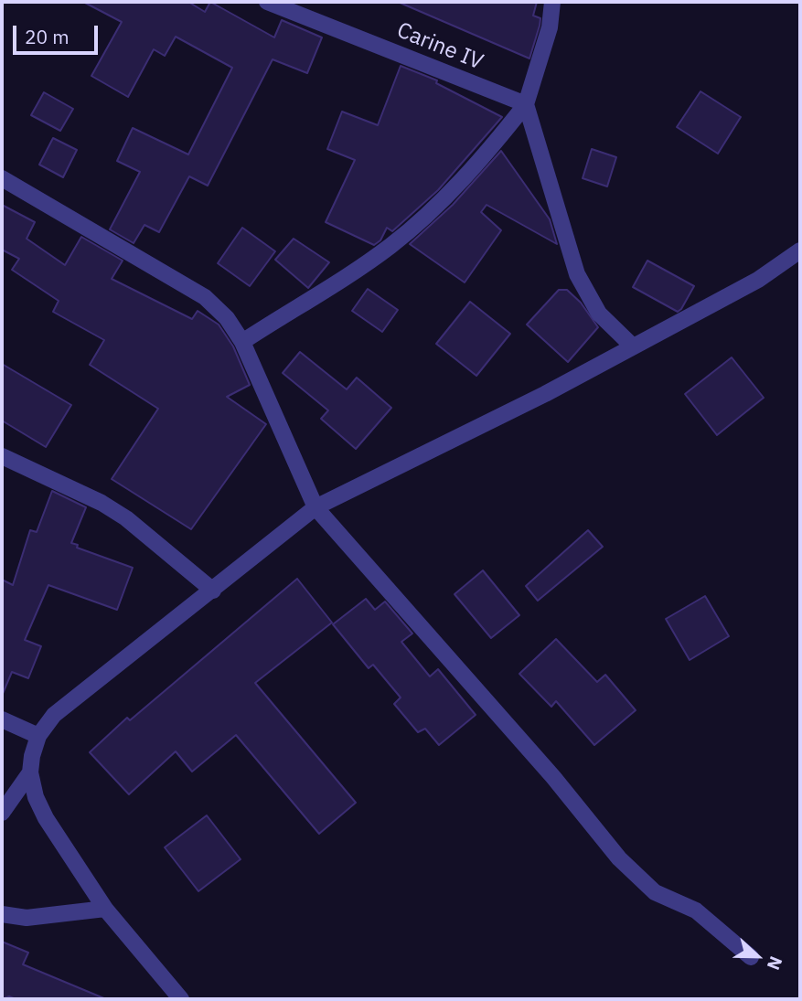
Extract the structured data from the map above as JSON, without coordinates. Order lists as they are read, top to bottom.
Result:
{
  "streets": {
    "street": ["Carine IV"]
  },
  "scale_bar": "20 m",
  "north": "right"
}
